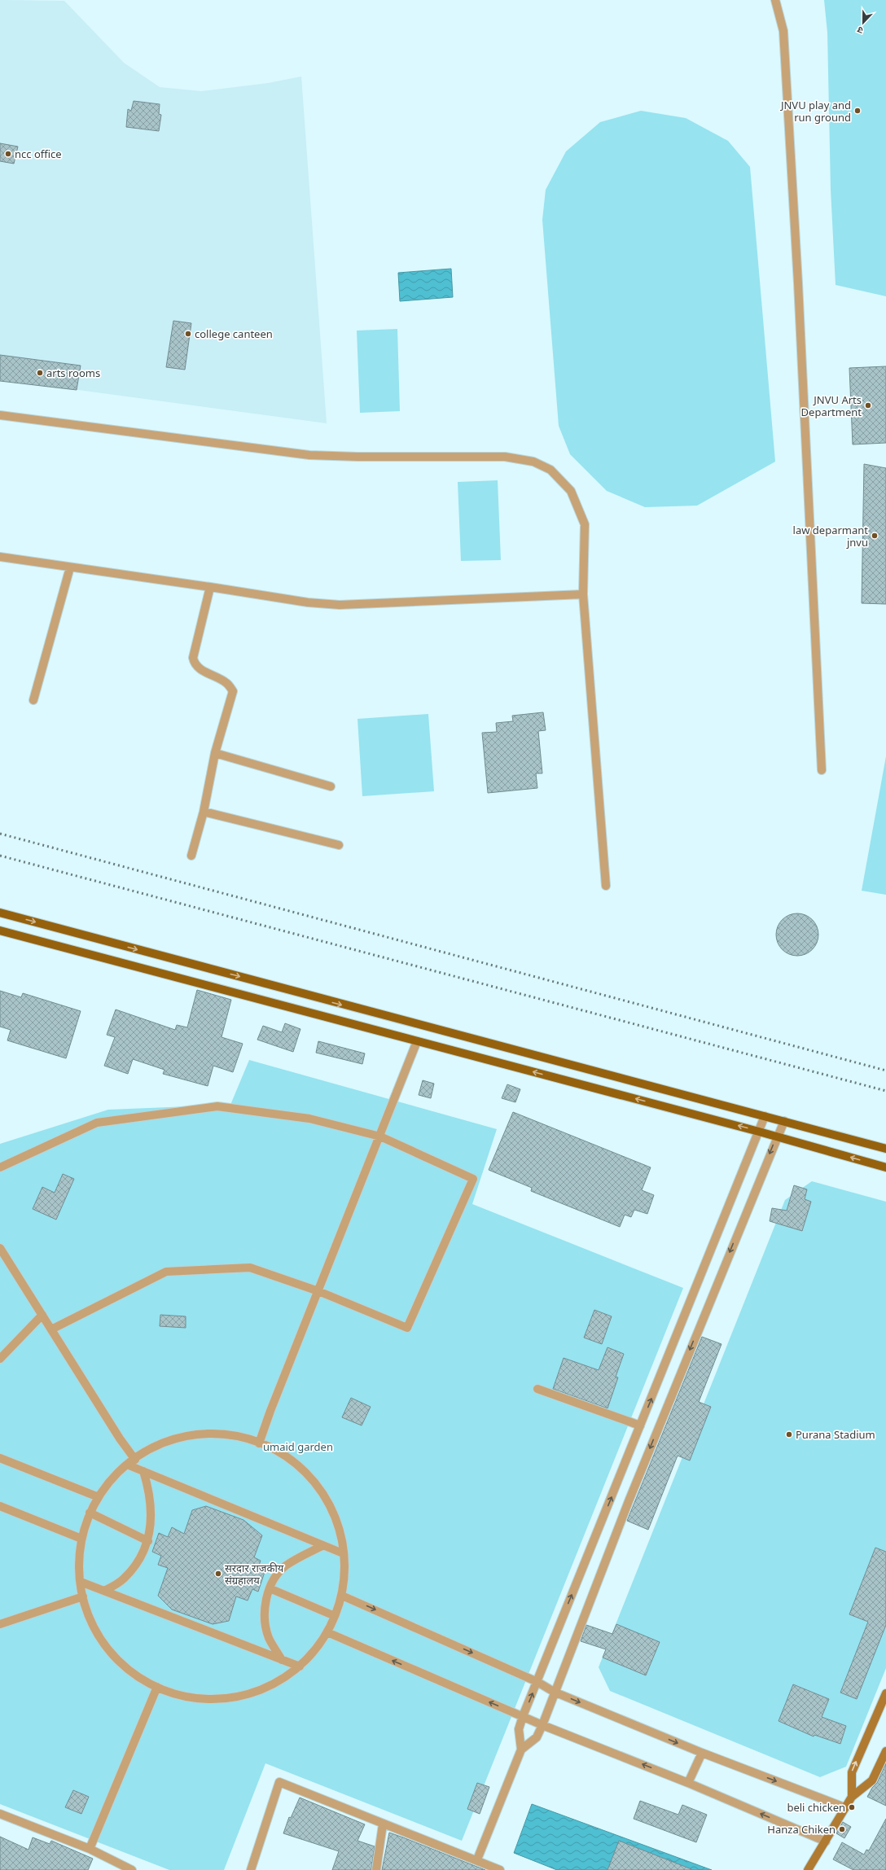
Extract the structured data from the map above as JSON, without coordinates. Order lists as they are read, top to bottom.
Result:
{
  "parks": ["umaid garden"],
  "places": [
    "JNVU play and run ground",
    "ncc office",
    "college canteen",
    "arts rooms",
    "JNVU Arts Department",
    "law deparmant jnvu",
    "Purana Stadium",
    "सरदार राजकीय संग्रहालय",
    "beli chicken",
    "Hanza Chiken"
  ],
  "north": "bottom"
}
